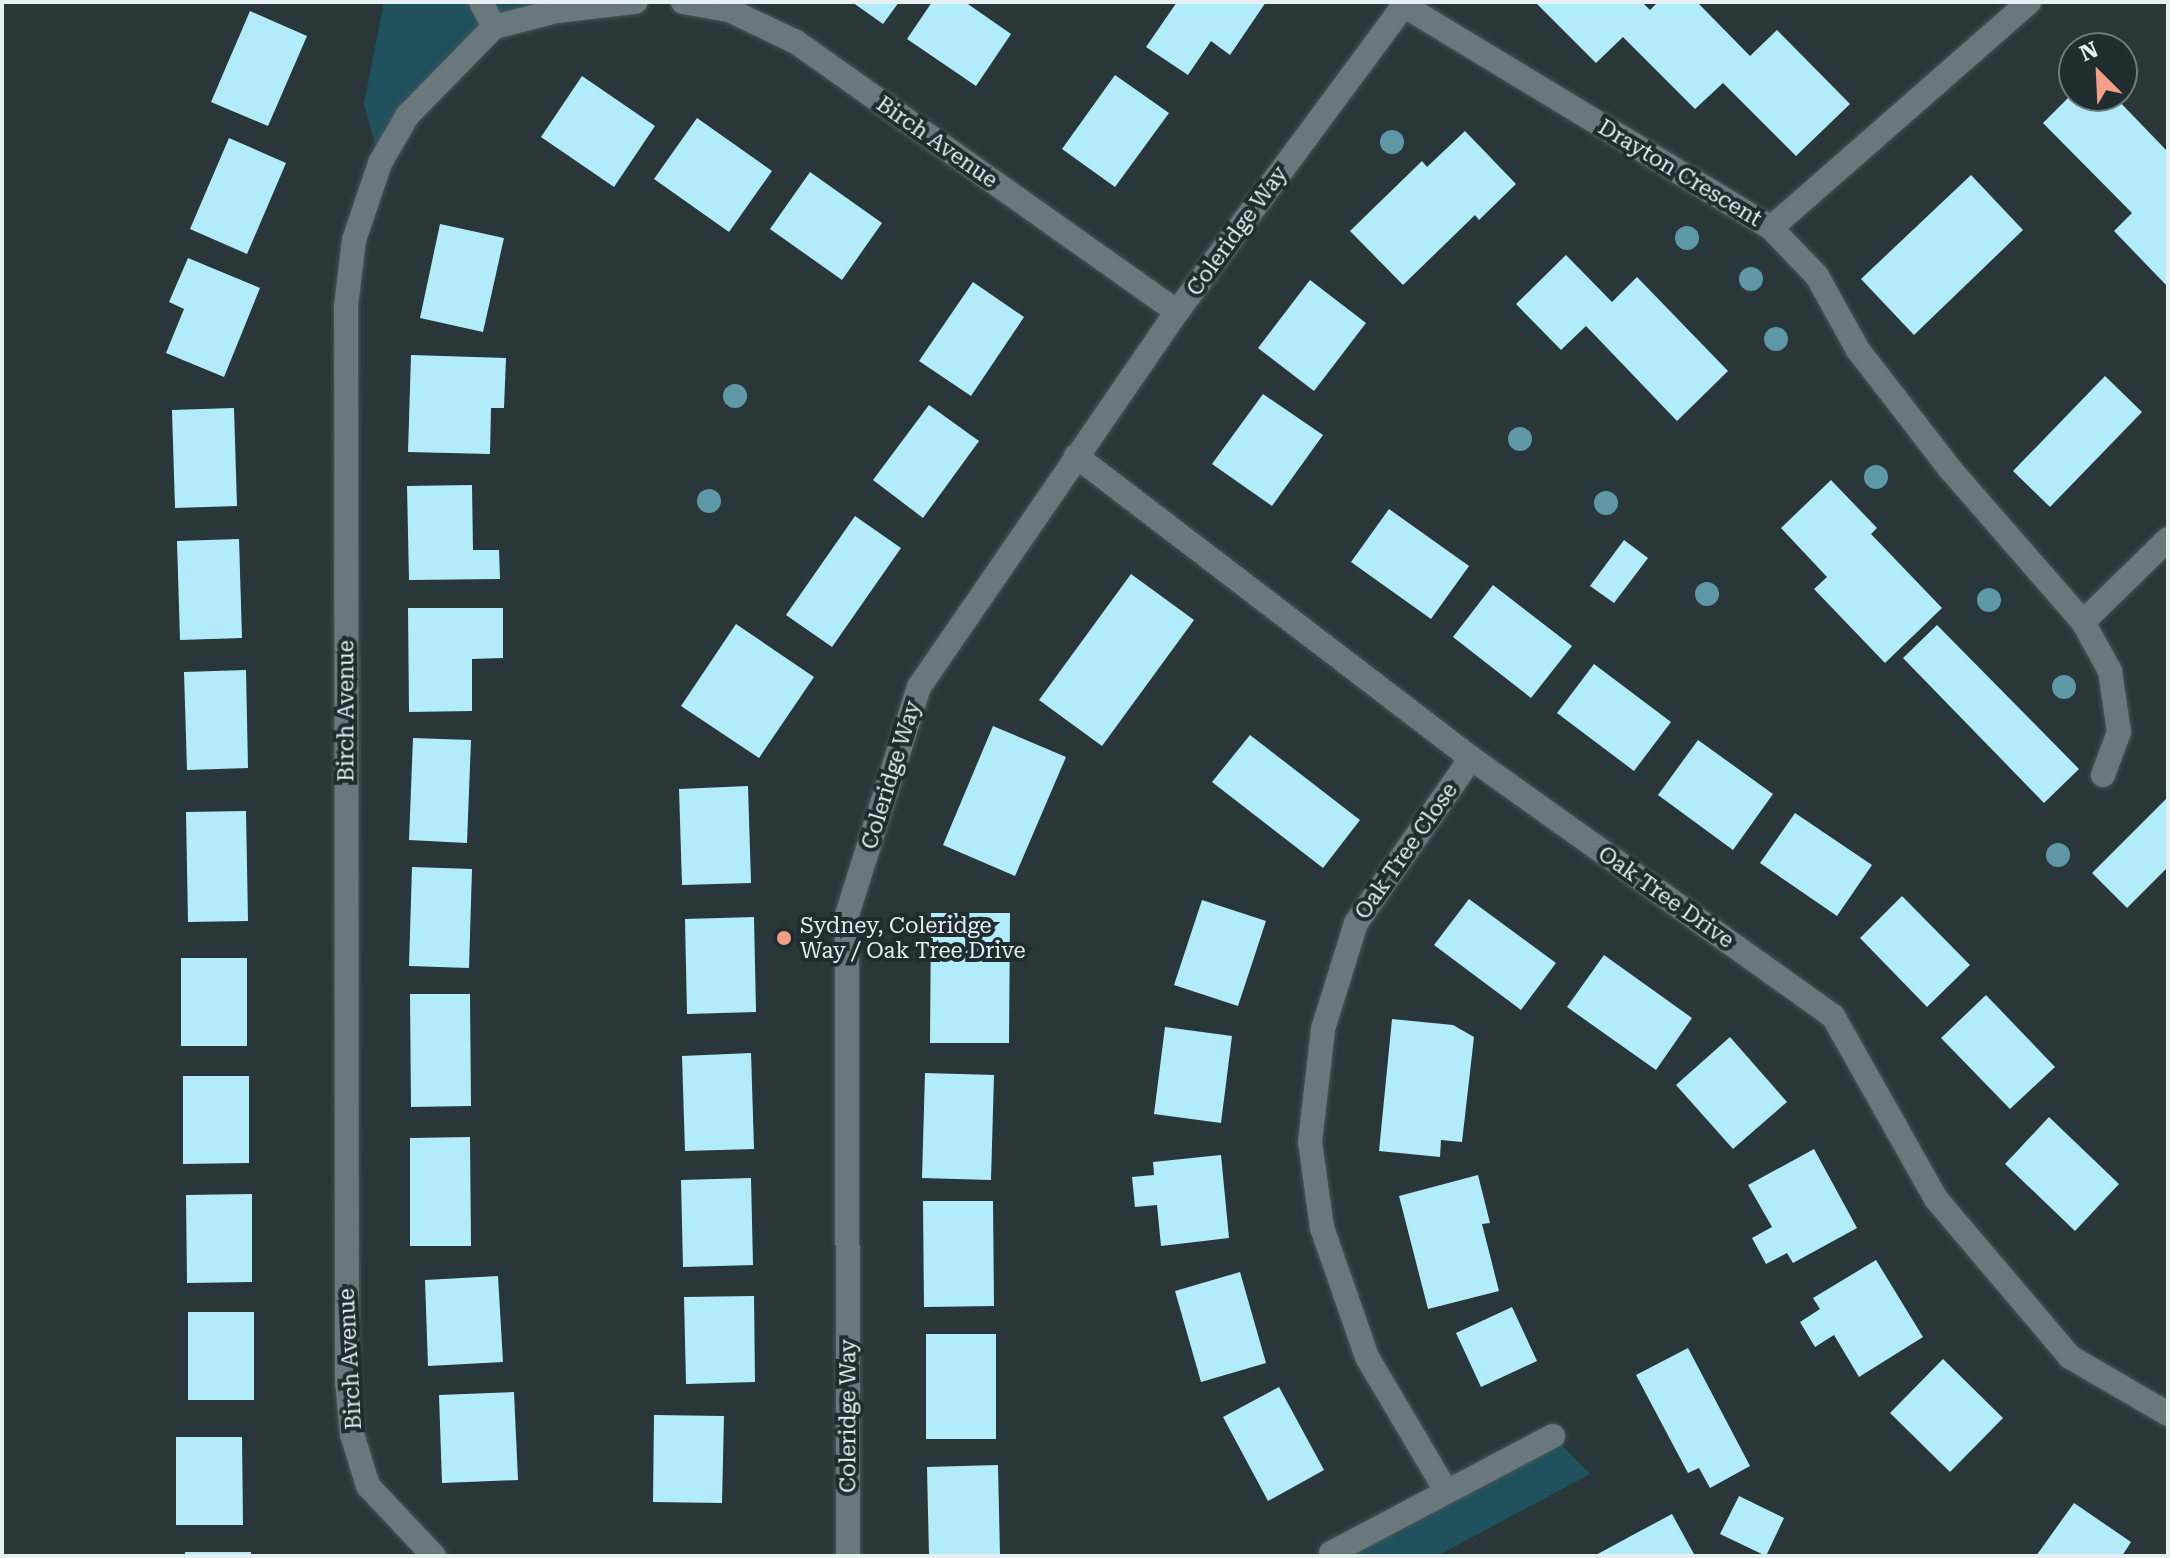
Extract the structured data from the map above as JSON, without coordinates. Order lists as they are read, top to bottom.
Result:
{
  "streets": {
    "street": [
      "Birch Avenue",
      "Drayton Crescent",
      "Coleridge Way",
      "Oak Tree Close",
      "Oak Tree Drive"
    ]
  },
  "crossings": [
    ["Birch Avenue", "Coleridge Way"],
    ["Drayton Crescent", "Coleridge Way"],
    ["Coleridge Way", "Oak Tree Drive"],
    ["Oak Tree Close", "Oak Tree Drive"]
  ],
  "places": ["Sydney, Coleridge Way / Oak Tree Drive"],
  "north": "top left"
}
